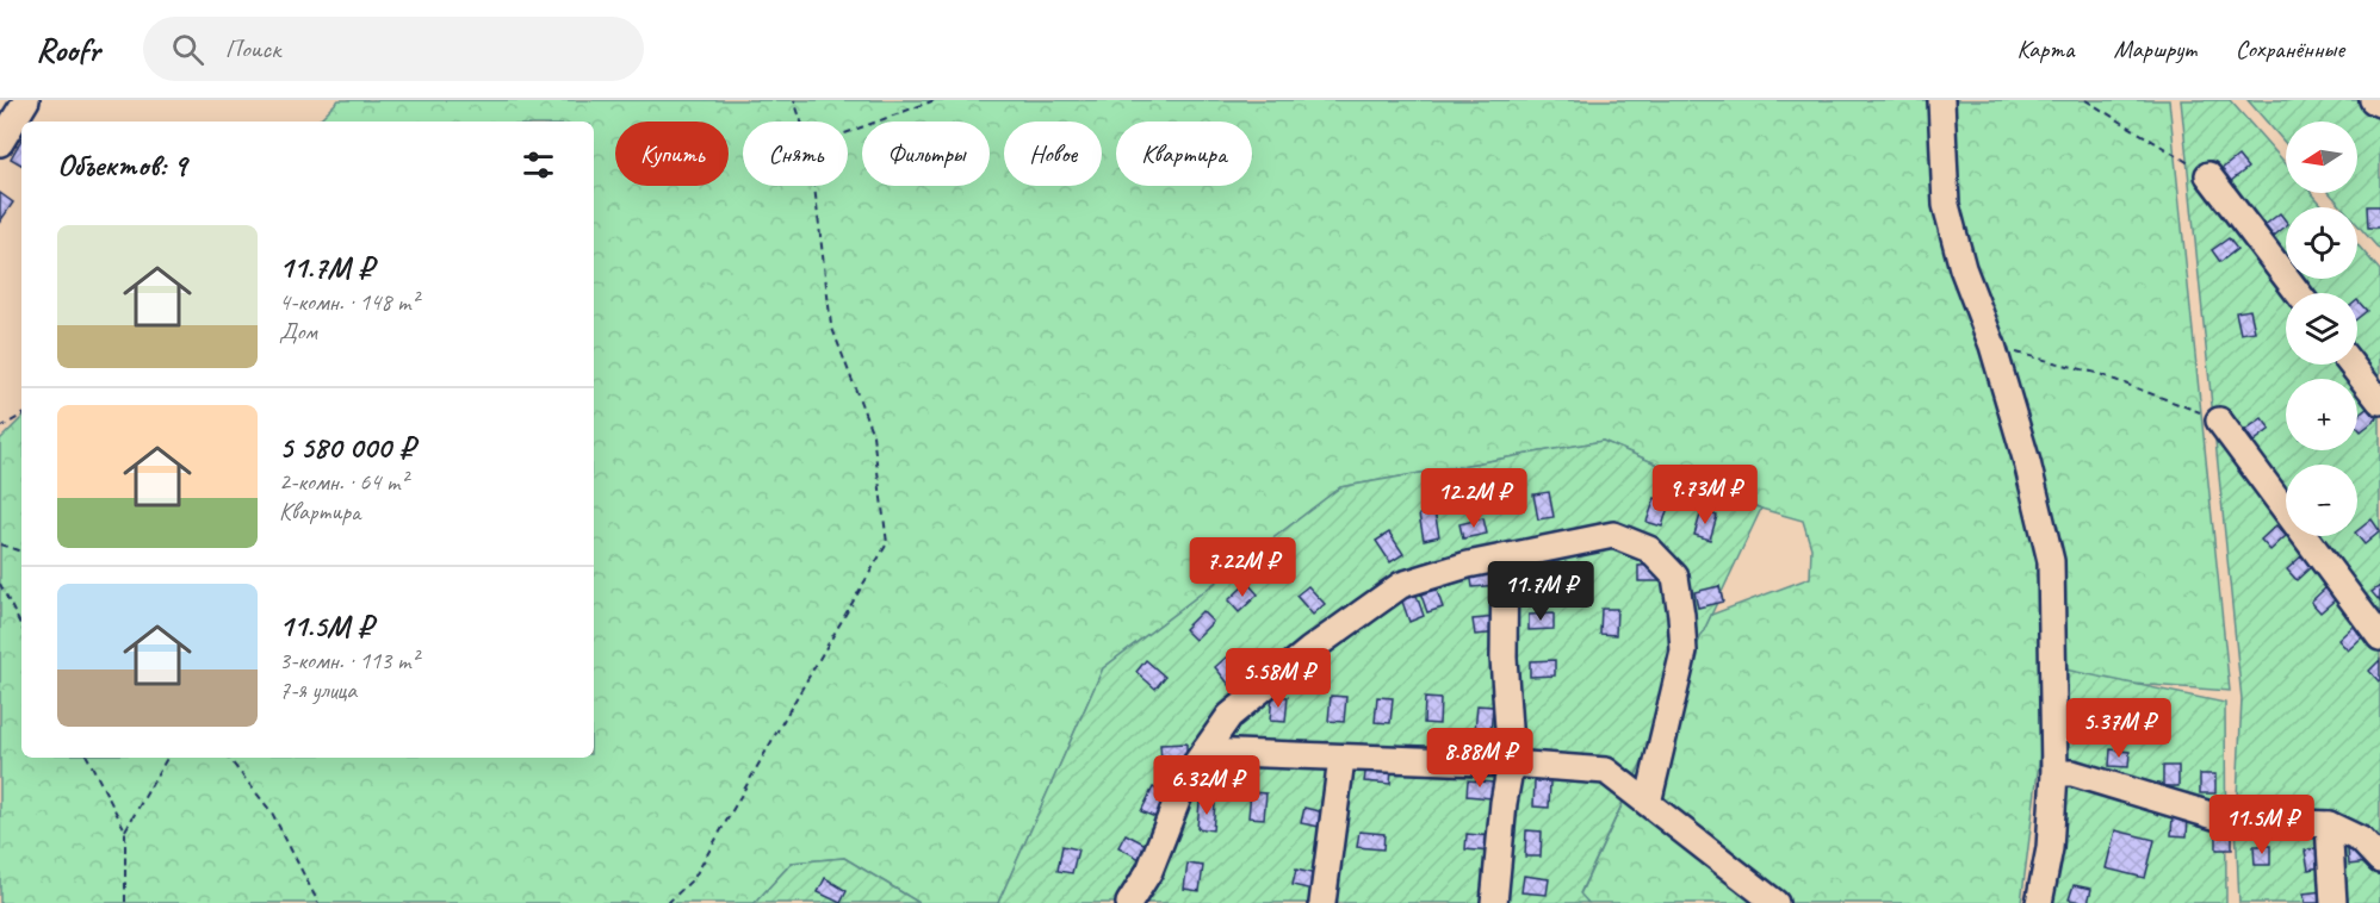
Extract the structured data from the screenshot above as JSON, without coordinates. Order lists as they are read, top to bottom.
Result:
{
  "north": "left",
  "page": {
    "header": "Roofr",
    "search": "Поиск",
    "nav": ["Карта", "Маршрут", "Сохранённые"],
    "map_buttons": ["+", "−"],
    "chip": [
      "Купить",
      "Снять",
      "Фильтры",
      "Новое",
      "Квартира"
    ],
    "heading": "Объектов: 9",
    "list": [
      {
        "name": "11.7M ₽",
        "note": "4-комн. · 148 m² · Дом"
      },
      {
        "name": "5 580 000 ₽",
        "note": "2-комн. · 64 m² · Квартира"
      },
      {
        "name": "11.5M ₽",
        "note": "3-комн. · 113 m² · 7-я улица"
      }
    ],
    "price": [
      "9.73M ₽",
      "12.2M ₽",
      "7.22M ₽",
      "11.7M ₽",
      "5.58M ₽",
      "5.37M ₽",
      "8.88M ₽",
      "6.32M ₽",
      "11.5M ₽"
    ]
  }
}
